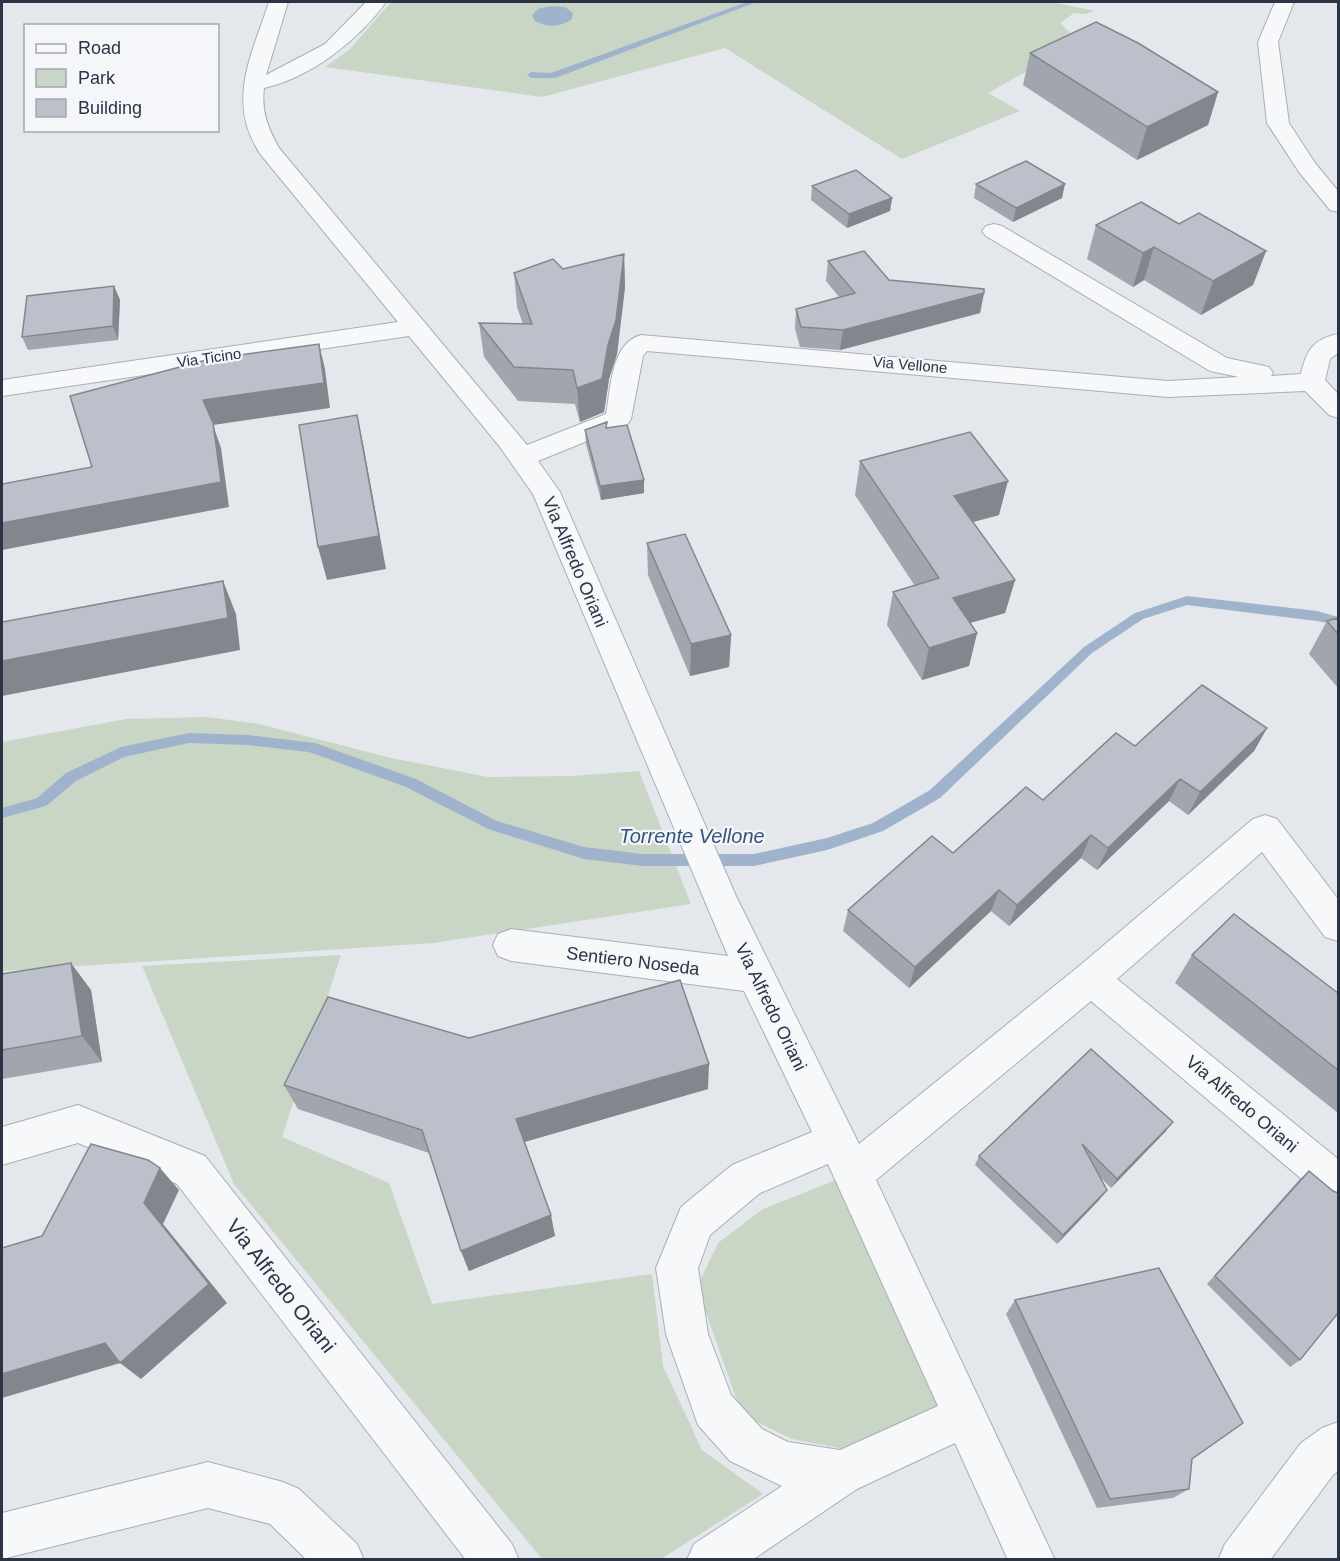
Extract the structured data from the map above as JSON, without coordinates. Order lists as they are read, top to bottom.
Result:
{
  "streets": {
    "street": [
      "Via Ticino",
      "Via Vellone",
      "Via Alfredo Oriani",
      "Sentiero Noseda"
    ]
  },
  "crossings": [
    ["Via Ticino", "Via Alfredo Oriani"],
    ["Via Vellone", "Via Alfredo Oriani"],
    ["Via Alfredo Oriani", "Sentiero Noseda"]
  ],
  "water": ["Torrente Vellone"],
  "legend": ["Road", "Park", "Building"]
}
